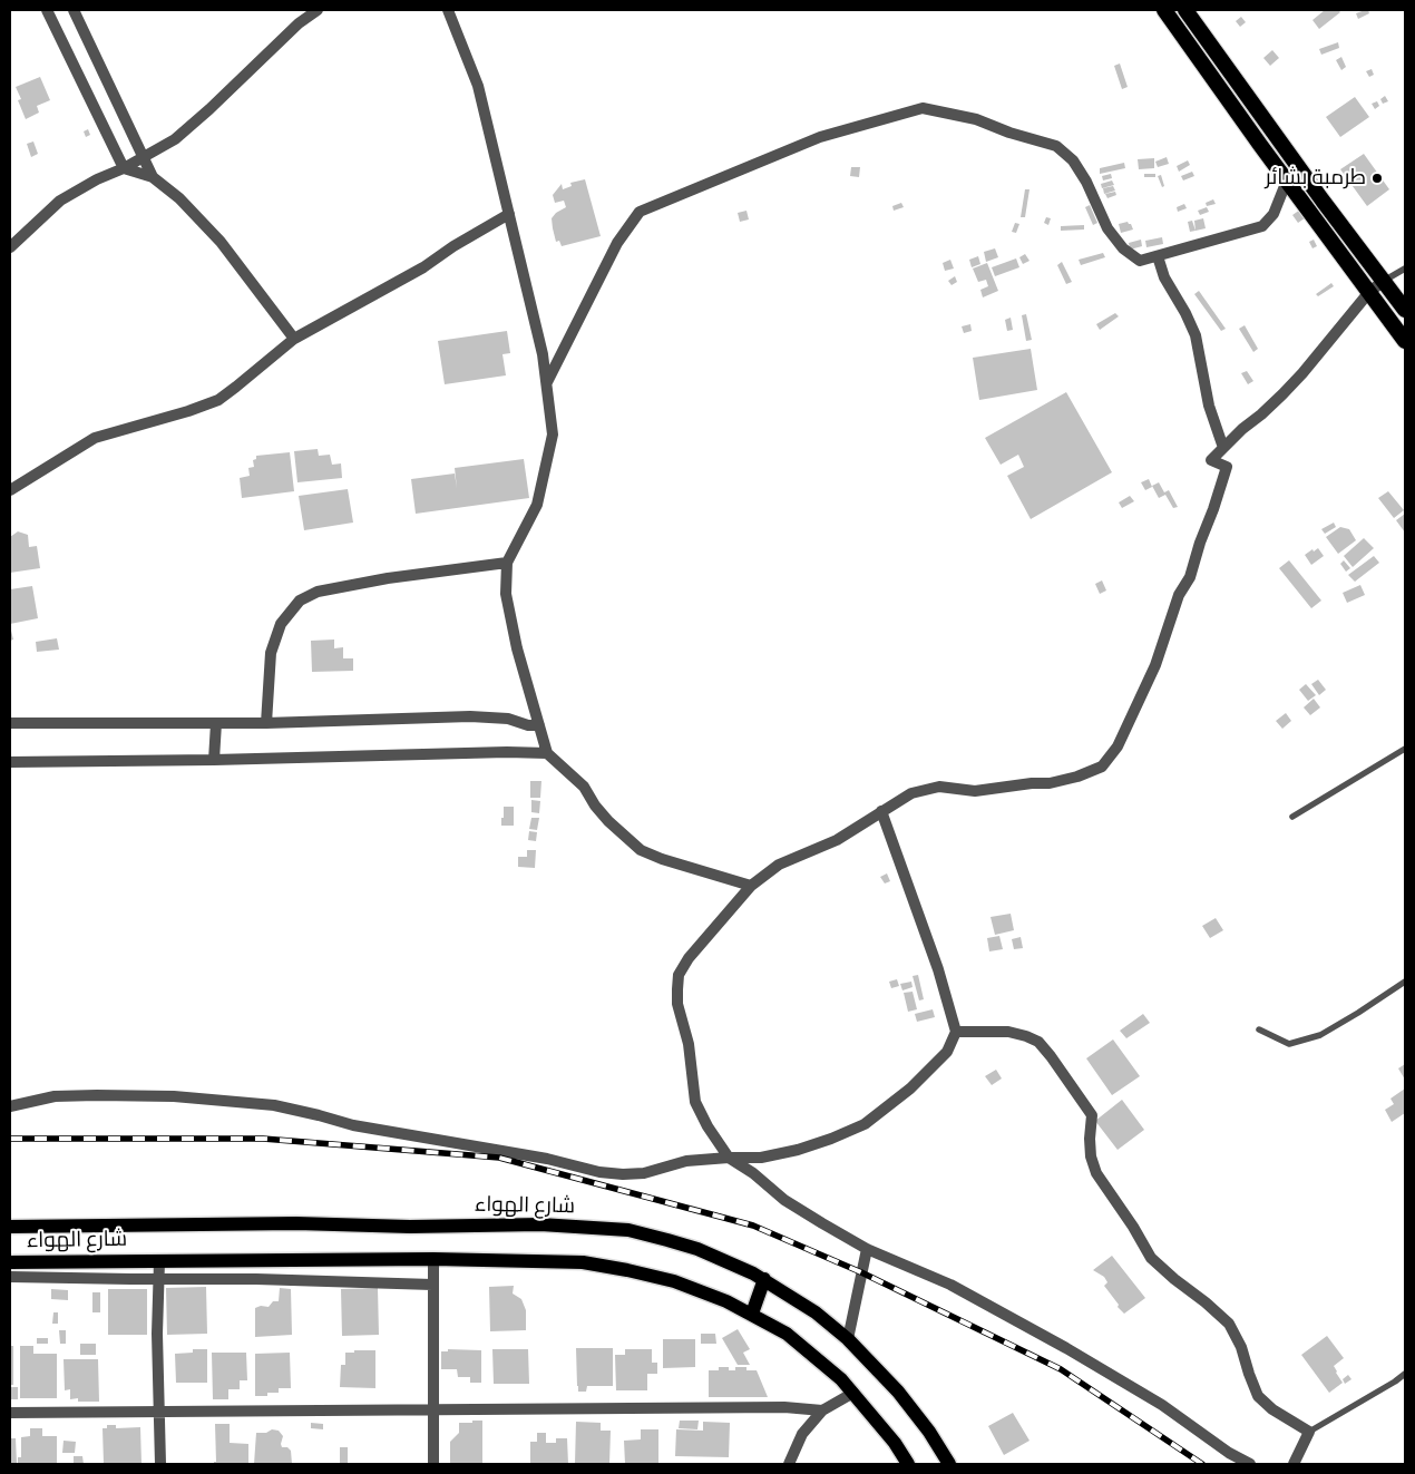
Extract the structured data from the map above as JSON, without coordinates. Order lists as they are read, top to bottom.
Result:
{
  "streets": {
    "main road": ["شارع الهواء"]
  },
  "places": ["طرمبة بشائر"]
}
